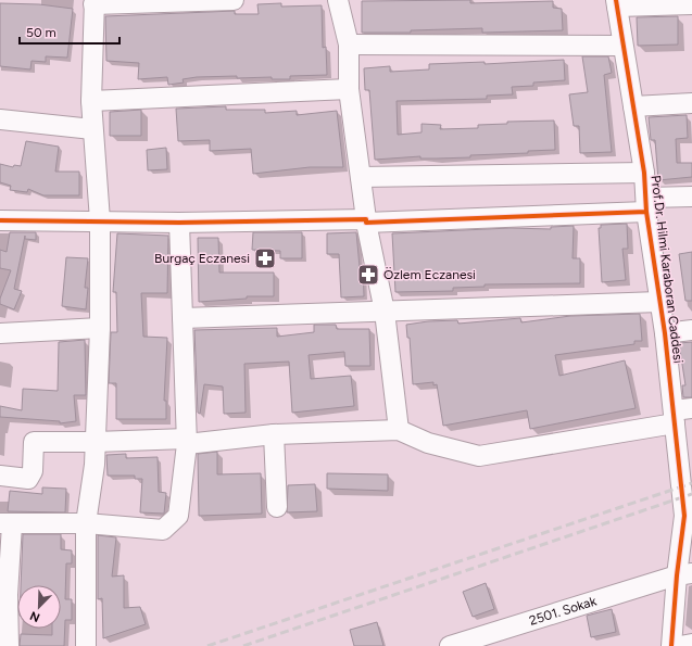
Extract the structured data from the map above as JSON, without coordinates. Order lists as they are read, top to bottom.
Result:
{
  "streets": {
    "street": ["Prof.Dr. Hilmi Karaboran Caddesi", "2501. Sokak"]
  },
  "crossings": [
    ["Prof.Dr. Hilmi Karaboran Caddesi", "2501. Sokak"]
  ],
  "places": {
    "pharmacy": ["Burgaç Eczanesi", "Özlem Eczanesi"]
  },
  "scale_bar": "50 m",
  "north": "bottom left"
}
